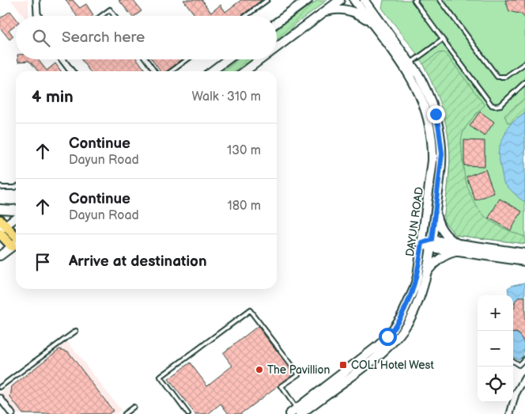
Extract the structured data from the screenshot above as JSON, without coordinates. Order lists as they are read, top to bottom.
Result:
{
  "streets": {
    "street": ["DAYUN ROAD"]
  },
  "places": {
    "transit": ["COLI Hotel West"],
    "other": ["The Pavillion"]
  },
  "page": {
    "search": "Search here",
    "heading": ["4 min", "Walk · 310 m"],
    "list": [
      ["Continue", "Dayun Road", "130 m"],
      ["Continue", "Dayun Road", "180 m"],
      "Arrive at destination"
    ],
    "map_buttons": ["+", "−"]
  }
}
